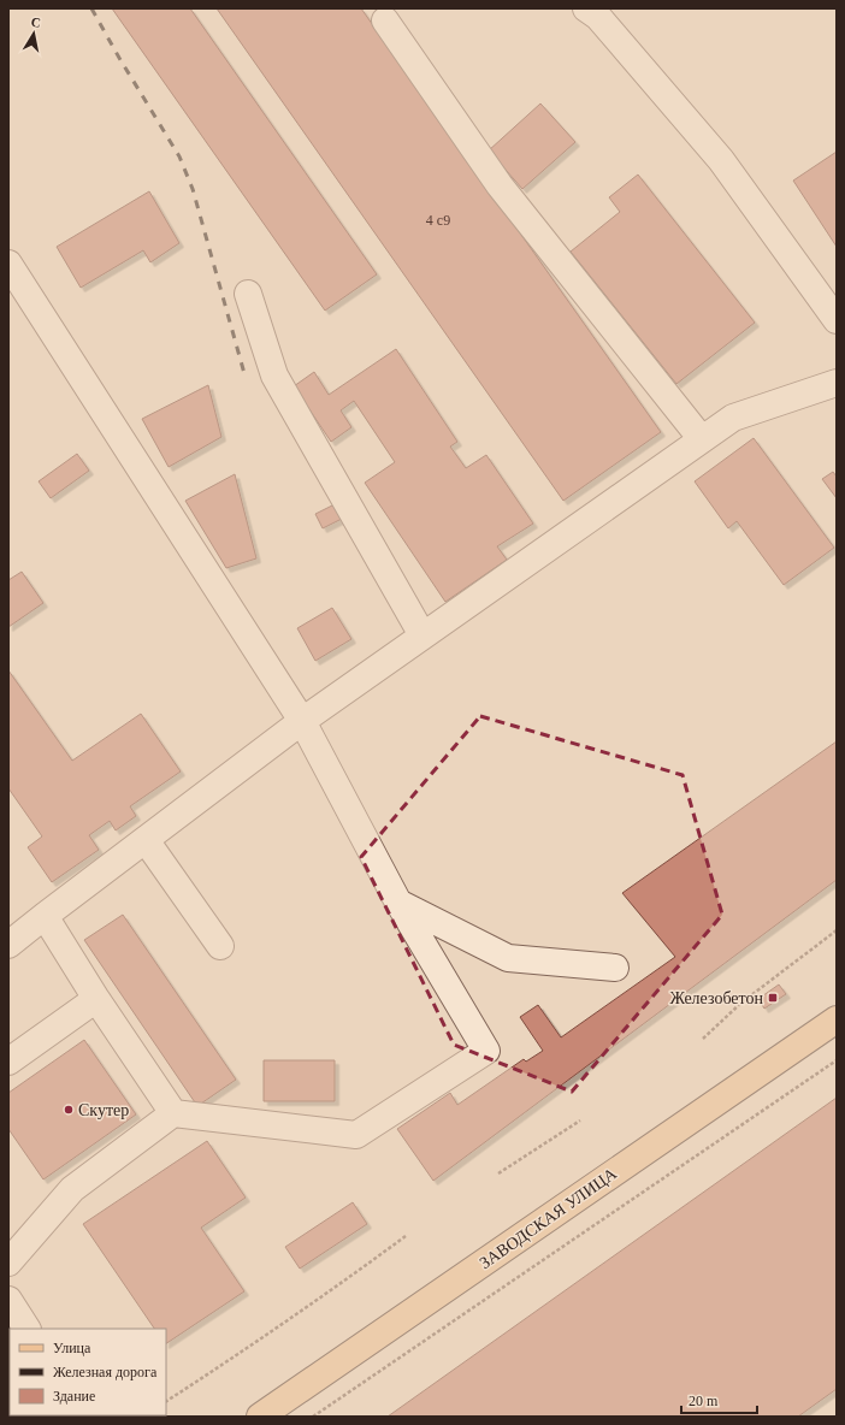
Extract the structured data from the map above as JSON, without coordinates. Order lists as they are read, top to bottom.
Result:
{
  "streets": {
    "main road": ["ЗАВОДСКАЯ УЛИЦА"]
  },
  "places": {
    "transit": ["Железобетон"],
    "other": ["Скутер"]
  },
  "house_numbers": ["4 с9"],
  "legend": ["Улица", "Железная дорога", "Здание"],
  "scale_bar": "20 m",
  "north": "top"
}
